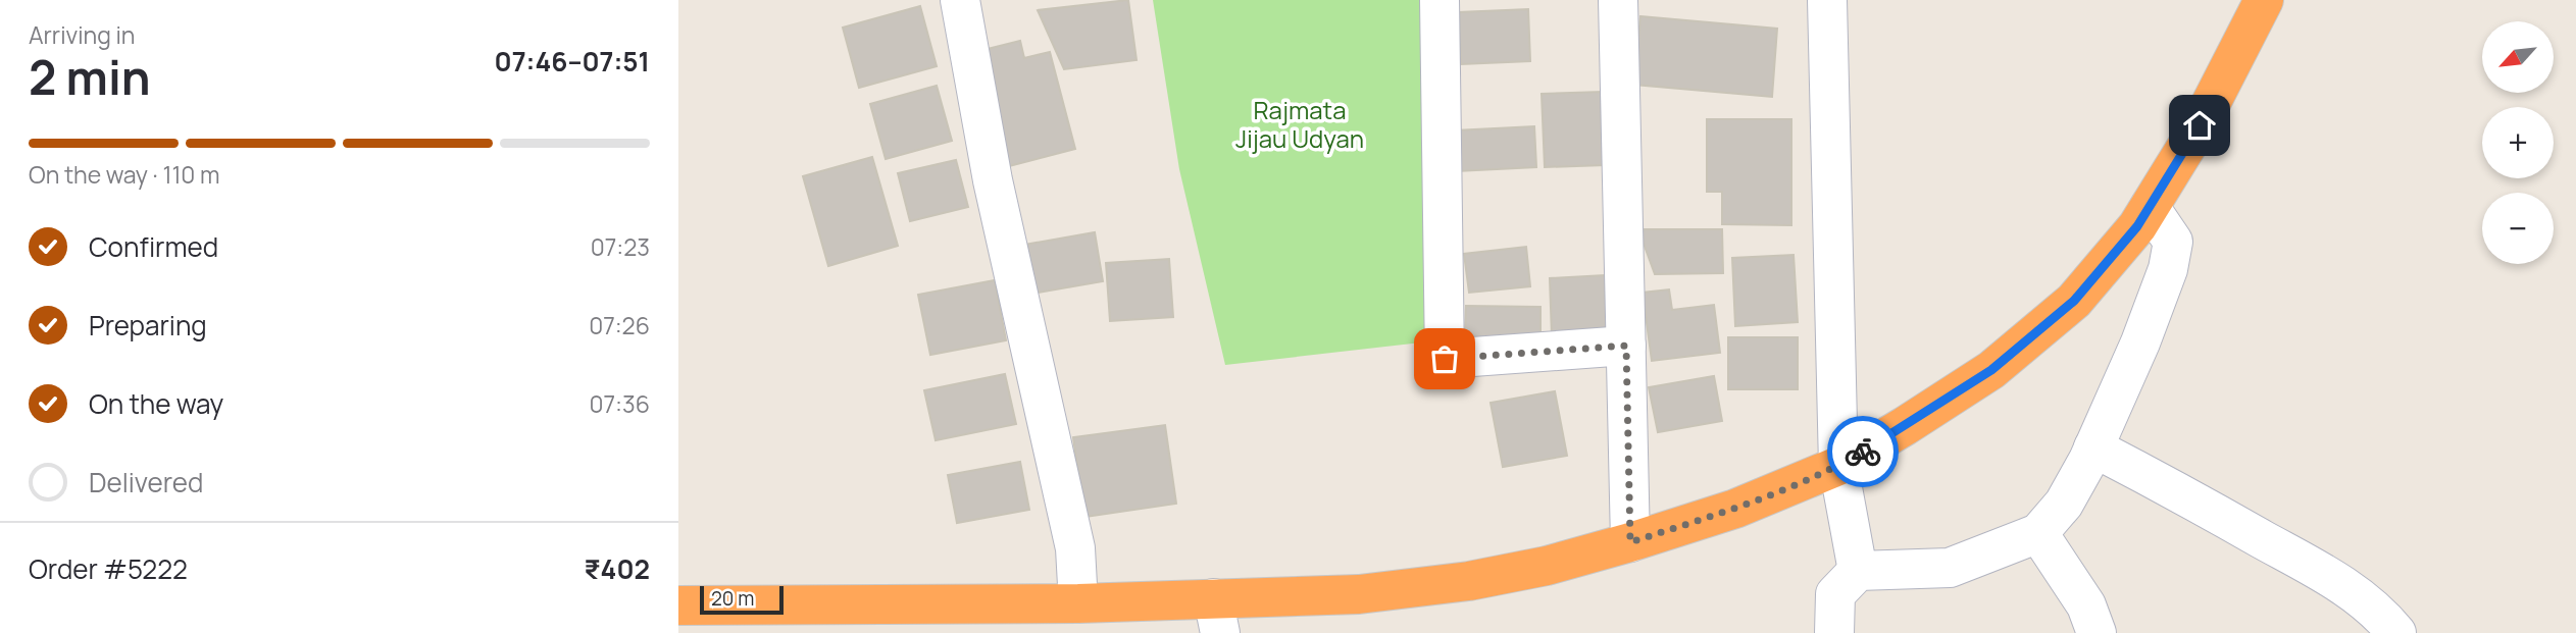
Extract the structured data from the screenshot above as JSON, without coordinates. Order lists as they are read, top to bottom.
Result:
{
  "parks": ["Rajmata Jijau Udyan"],
  "scale_bar": "20 m",
  "north": "bottom left",
  "page": {
    "heading": ["2 min", "Arriving in", "07:46–07:51"],
    "panel": ["Order #5222", "₹402"],
    "map_buttons": ["+", "−"],
    "bar": "On the way · 110 m",
    "list": [
      ["Confirmed", "07:23"],
      ["Preparing", "07:26"],
      ["On the way", "07:36"],
      "Delivered"
    ],
    "scale": "20 m"
  }
}
